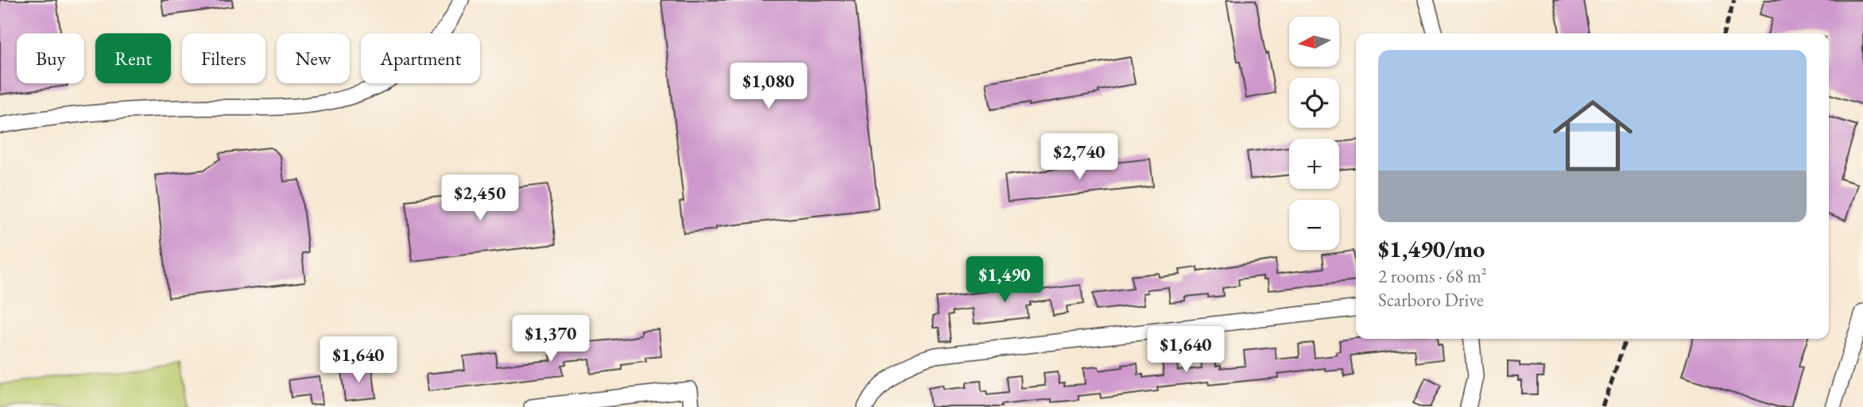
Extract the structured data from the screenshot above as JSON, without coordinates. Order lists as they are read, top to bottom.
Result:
{
  "north": "left",
  "page": {
    "map_buttons": ["+", "−"],
    "chip": [
      "Buy",
      "Rent",
      "Filters",
      "New",
      "Apartment"
    ],
    "list": [
      {
        "name": "$1,490/mo",
        "note": "2 rooms · 68 m² · Scarboro Drive"
      }
    ],
    "price": [
      "$1,080",
      "$2,740",
      "$2,450",
      "$1,490",
      "$1,370",
      "$1,640",
      "$1,640"
    ]
  }
}
